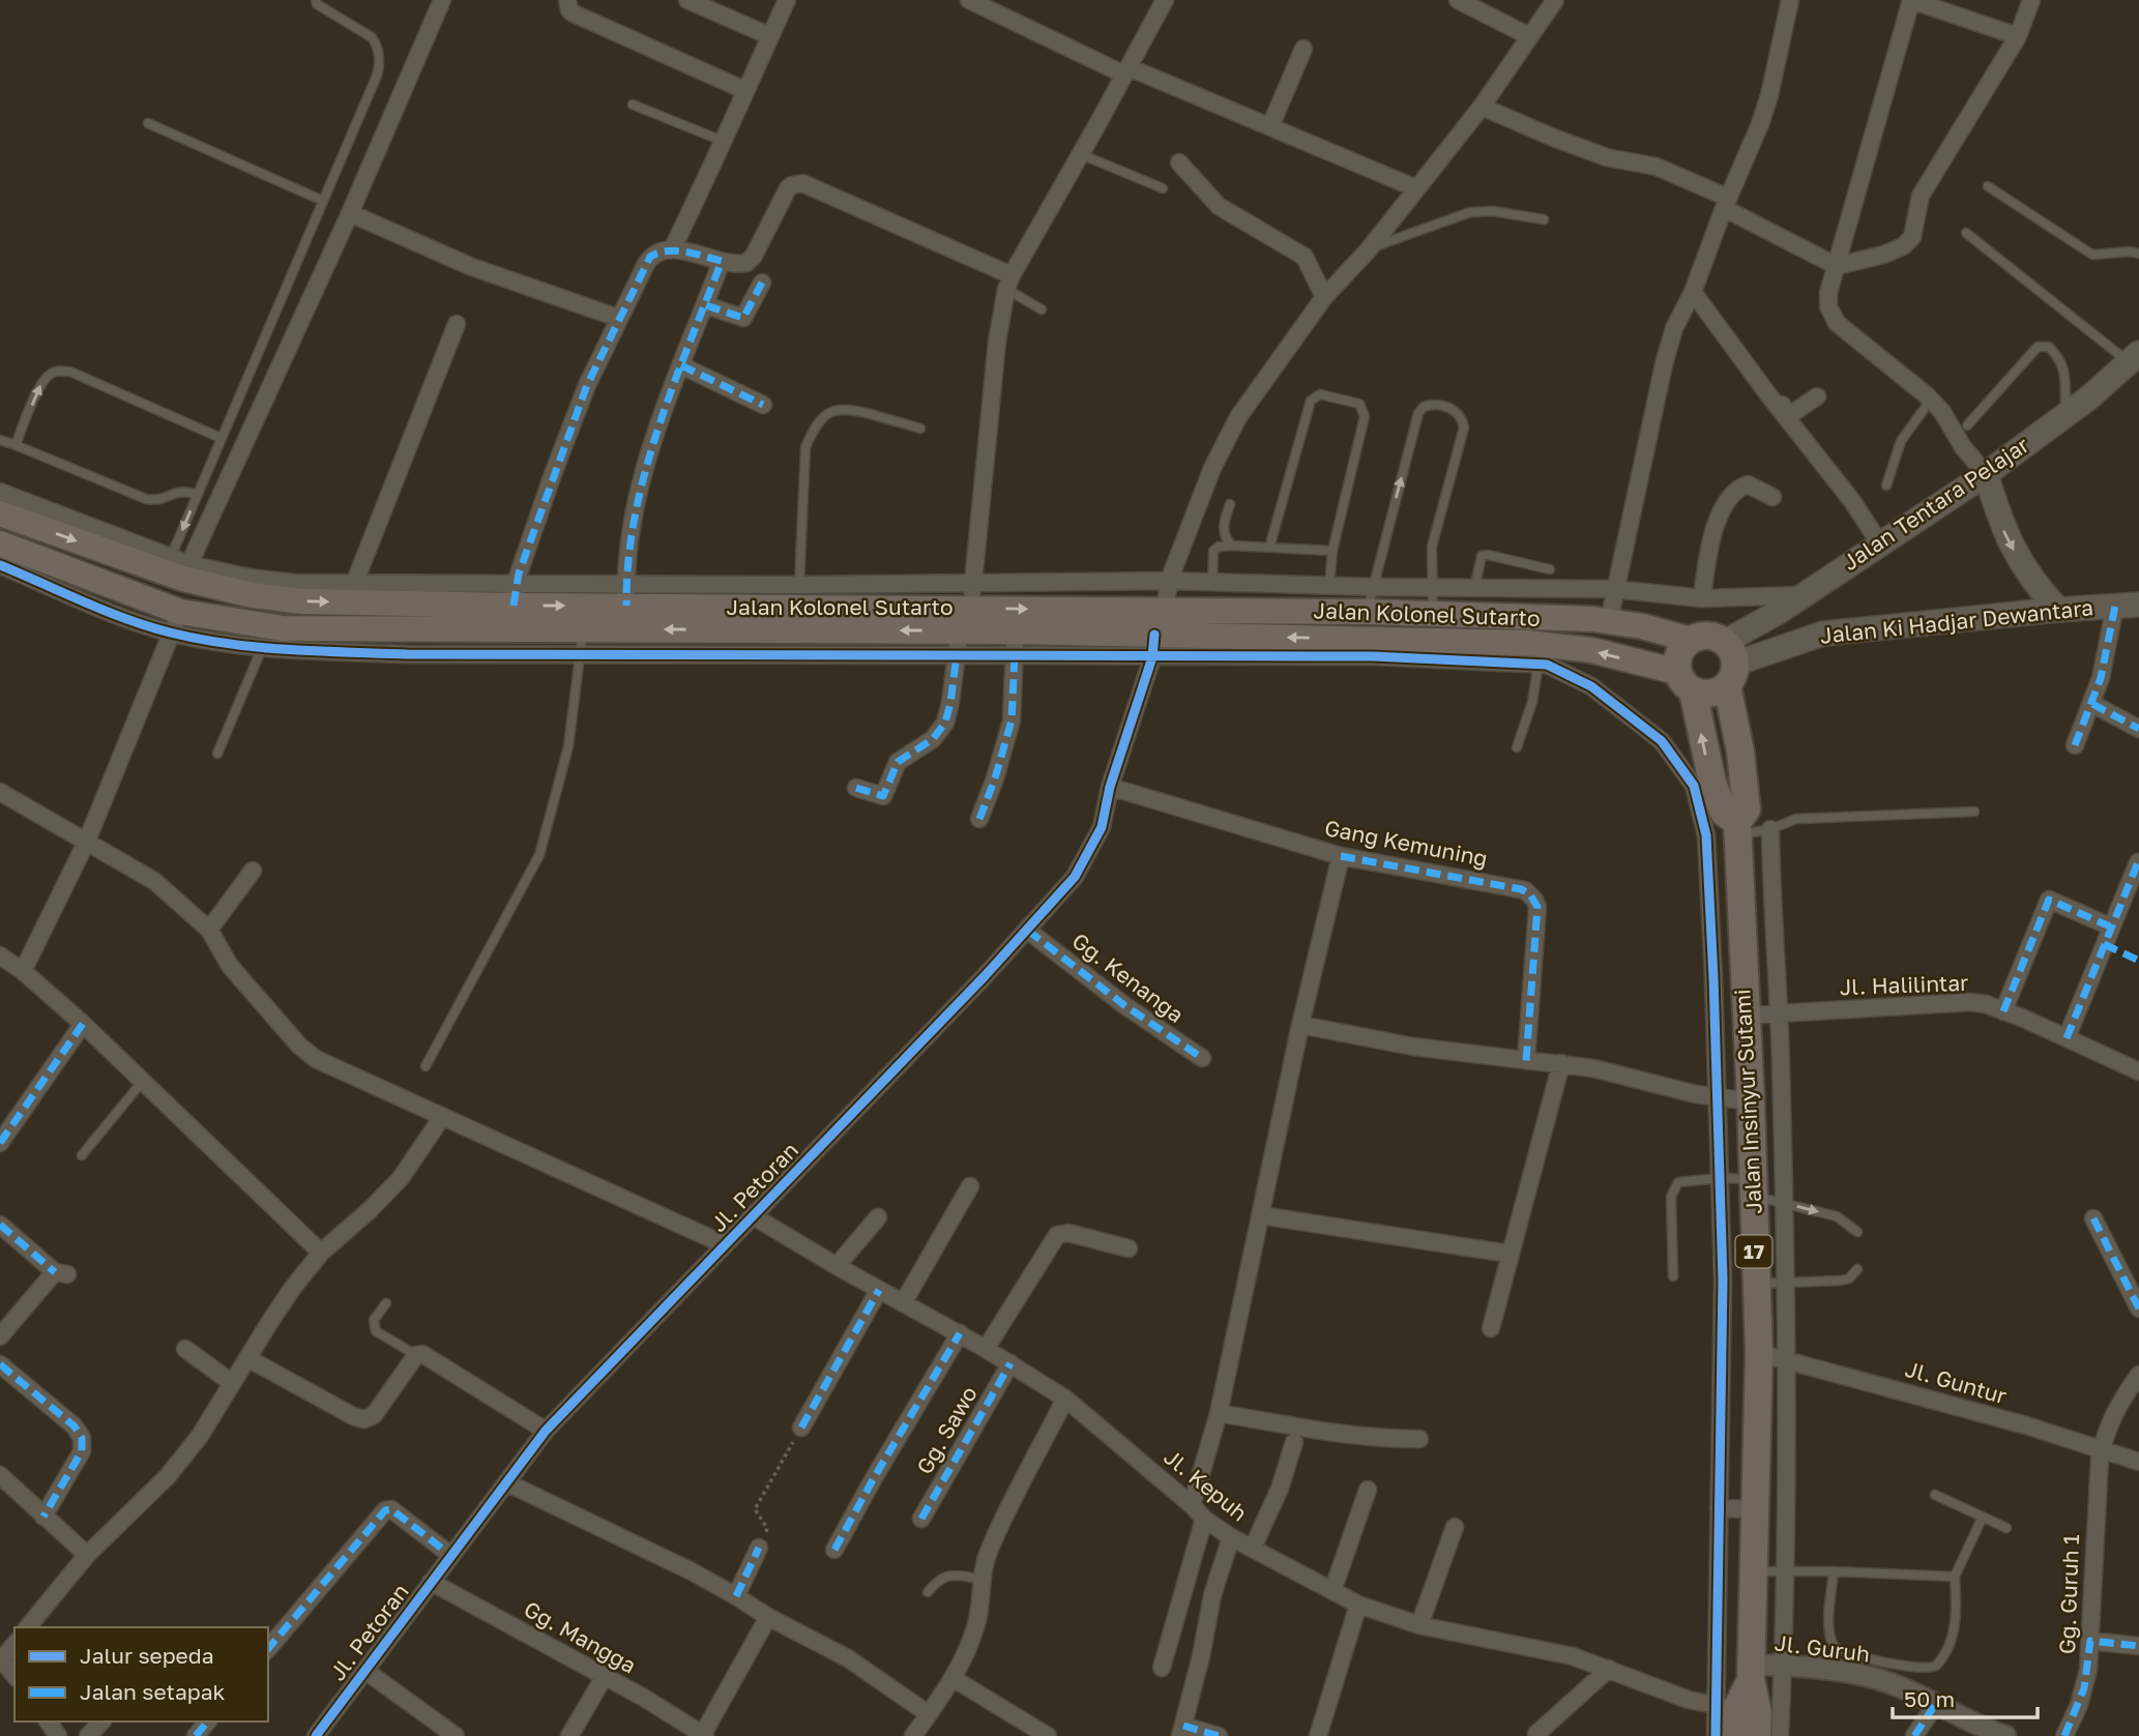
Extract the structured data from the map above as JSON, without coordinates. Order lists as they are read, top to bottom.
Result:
{
  "streets": {
    "highway": ["Jalan Insinyur Sutami", "17"],
    "main road": ["Jalan Tentara Pelajar", "Jalan Kolonel Sutarto", "Jalan Ki Hadjar Dewantara"],
    "street": [
      "Gang Kemuning",
      "Gg. Kenanga",
      "Jl. Halilintar",
      "Jl. Petoran",
      "Jl. Guntur",
      "Gg. Sawo",
      "Jl. Kepuh",
      "Gg. Guruh 1",
      "Gg. Mangga",
      "Jl. Guruh"
    ]
  },
  "crossings": [
    ["Jalan Tentara Pelajar", "Jalan Kolonel Sutarto"],
    ["Jalan Tentara Pelajar", "Jalan Ki Hadjar Dewantara"],
    ["Jalan Tentara Pelajar", "17"],
    ["Jalan Kolonel Sutarto", "Jalan Ki Hadjar Dewantara"],
    ["Jalan Kolonel Sutarto", "Jl. Petoran"],
    ["Jalan Kolonel Sutarto", "17"],
    ["Jalan Ki Hadjar Dewantara", "17"],
    ["Gang Kemuning", "Jl. Petoran"],
    ["Gg. Kenanga", "Jl. Petoran"],
    ["Jl. Halilintar", "Jalan Insinyur Sutami"],
    ["Jalan Insinyur Sutami", "17"],
    ["Jalan Insinyur Sutami", "Jl. Guntur"],
    ["Jalan Insinyur Sutami", "Jl. Kepuh"],
    ["Jalan Insinyur Sutami", "Jl. Guruh"],
    ["Jl. Petoran", "Jl. Kepuh"],
    ["Jl. Petoran", "Gg. Mangga"],
    ["Jl. Guntur", "Gg. Guruh 1"],
    ["Gg. Sawo", "Jl. Kepuh"]
  ],
  "legend": ["Jalur sepeda", "Jalan setapak"],
  "scale_bar": "50 m"
}
